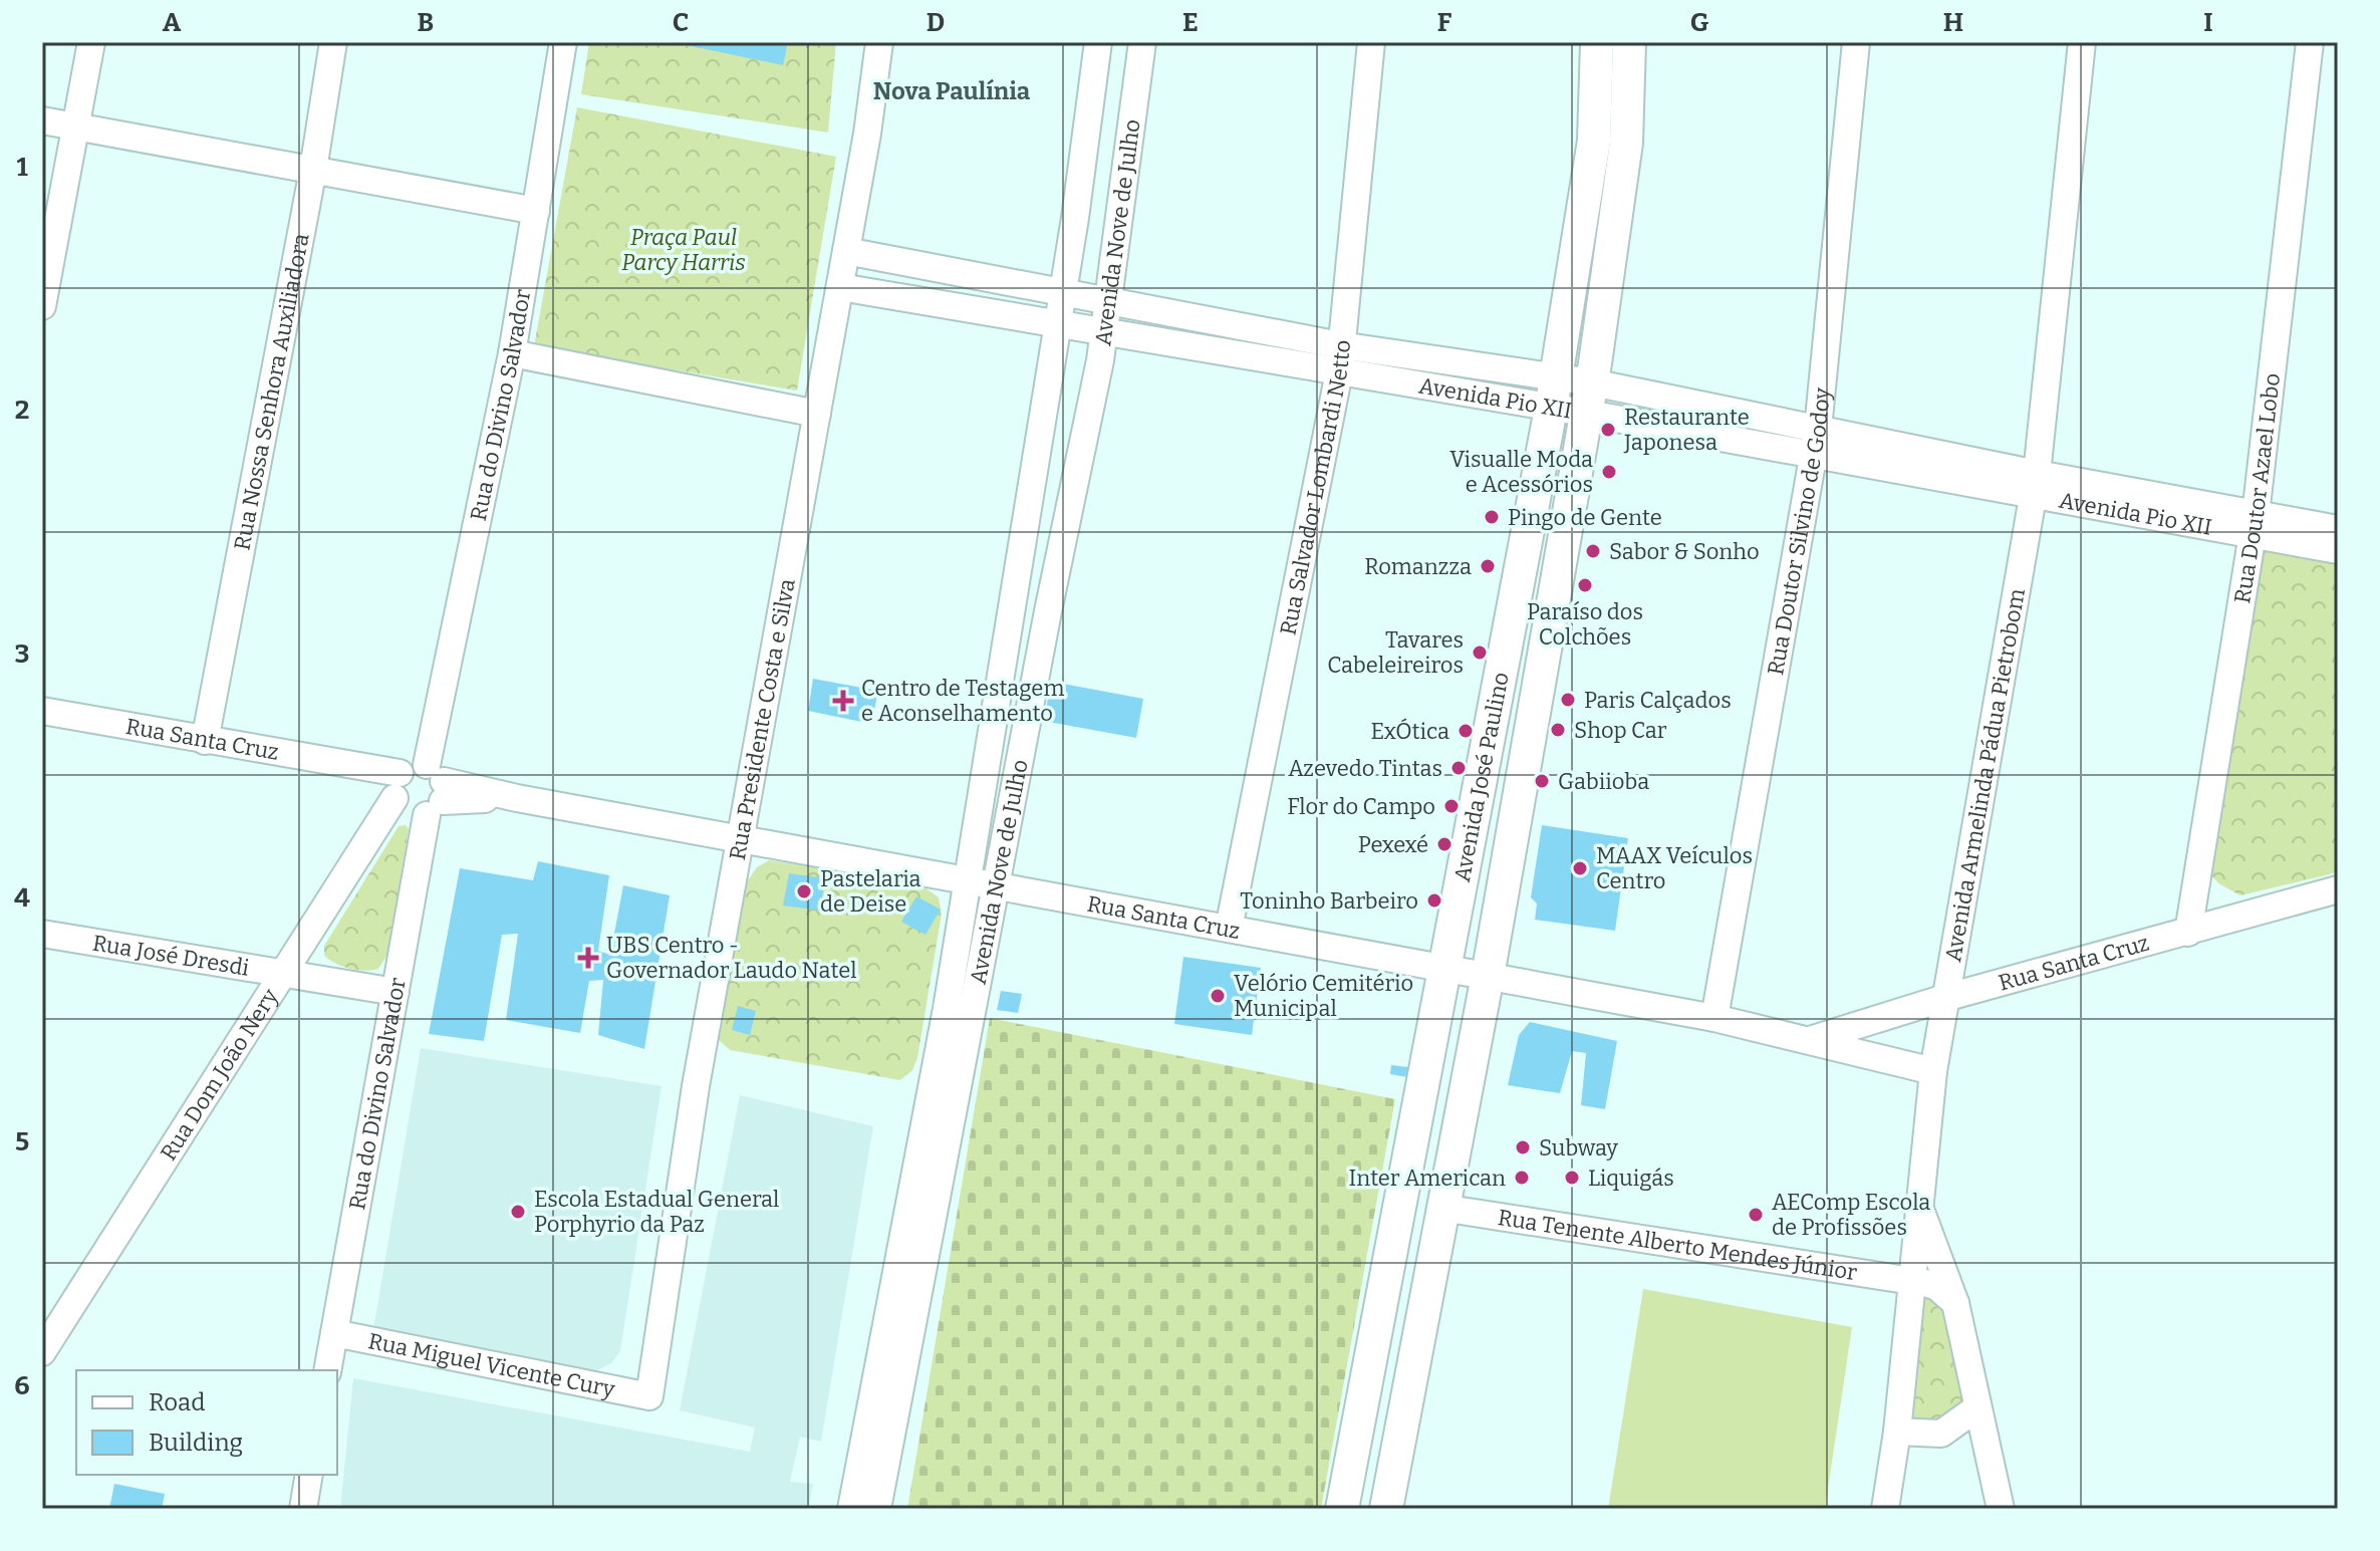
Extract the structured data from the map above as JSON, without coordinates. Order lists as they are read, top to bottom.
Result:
{
  "streets": {
    "main road": ["Avenida José Paulino"],
    "street": [
      "Avenida Nove de Julho",
      "Rua Nossa Senhora Auxiliadora",
      "Avenida Pio XII",
      "Rua do Divino Salvador",
      "Rua Salvador Lombardi Netto",
      "Rua Doutor Azael Lobo",
      "Rua Doutor Silvino de Godoy",
      "Rua Presidente Costa e Silva",
      "Rua Santa Cruz",
      "Avenida Armelinda Pádua Pietrobom",
      "Rua José Dresdi",
      "Rua Dom João Nery",
      "Rua Tenente Alberto Mendes Júnior",
      "Rua Miguel Vicente Cury"
    ]
  },
  "crossings": [
    ["Avenida Nove de Julho", "Avenida Pio XII"],
    ["Avenida Nove de Julho", "Rua Santa Cruz"],
    ["Rua Nossa Senhora Auxiliadora", "Rua Santa Cruz"],
    ["Avenida Pio XII", "Rua Salvador Lombardi Netto"],
    ["Avenida Pio XII", "Rua Doutor Azael Lobo"],
    ["Avenida Pio XII", "Rua Doutor Silvino de Godoy"],
    ["Avenida Pio XII", "Rua Presidente Costa e Silva"],
    ["Avenida Pio XII", "Avenida Armelinda Pádua Pietrobom"],
    ["Avenida Pio XII", "Avenida José Paulino"],
    ["Rua do Divino Salvador", "Rua Santa Cruz"],
    ["Rua do Divino Salvador", "Rua José Dresdi"],
    ["Rua do Divino Salvador", "Rua Miguel Vicente Cury"],
    ["Rua Salvador Lombardi Netto", "Rua Santa Cruz"],
    ["Rua Doutor Azael Lobo", "Rua Santa Cruz"],
    ["Rua Doutor Silvino de Godoy", "Rua Santa Cruz"],
    ["Rua Presidente Costa e Silva", "Rua Santa Cruz"],
    ["Rua Presidente Costa e Silva", "Rua Miguel Vicente Cury"],
    ["Rua Santa Cruz", "Avenida Armelinda Pádua Pietrobom"],
    ["Rua Santa Cruz", "Avenida José Paulino"],
    ["Rua Santa Cruz", "Rua Dom João Nery"],
    ["Avenida Armelinda Pádua Pietrobom", "Rua Tenente Alberto Mendes Júnior"],
    ["Avenida José Paulino", "Rua Tenente Alberto Mendes Júnior"],
    ["Rua José Dresdi", "Rua Dom João Nery"]
  ],
  "districts": ["Nova Paulínia"],
  "parks": ["Praça Paul Parcy Harris"],
  "places": {
    "other": [
      "Restaurante Japonesa",
      "Visualle Moda e Acessórios",
      "Pingo de Gente",
      "Sabor & Sonho",
      "Romanzza",
      "Paraíso dos Colchões",
      "Tavares Cabeleireiros",
      "Paris Calçados",
      "Shop Car",
      "ExÓtica",
      "Azevedo Tintas",
      "Gabiioba",
      "Flor do Campo",
      "Pexexé",
      "MAAX Veículos Centro",
      "Pastelaria de Deise",
      "Toninho Barbeiro",
      "Velório Cemitério Municipal",
      "Subway",
      "Inter American",
      "Liquigás",
      "Escola Estadual General Porphyrio da Paz",
      "AEComp Escola de Profissões"
    ],
    "health": ["Centro de Testagem e Aconselhamento", "UBS Centro - Governador Laudo Natel"]
  },
  "legend": ["Road", "Building"],
  "grid": {
    "columns": [
      "A",
      "B",
      "C",
      "D",
      "E",
      "F",
      "G",
      "H",
      "I"
    ],
    "rows": [
      "1",
      "2",
      "3",
      "4",
      "5",
      "6"
    ]
  }
}
